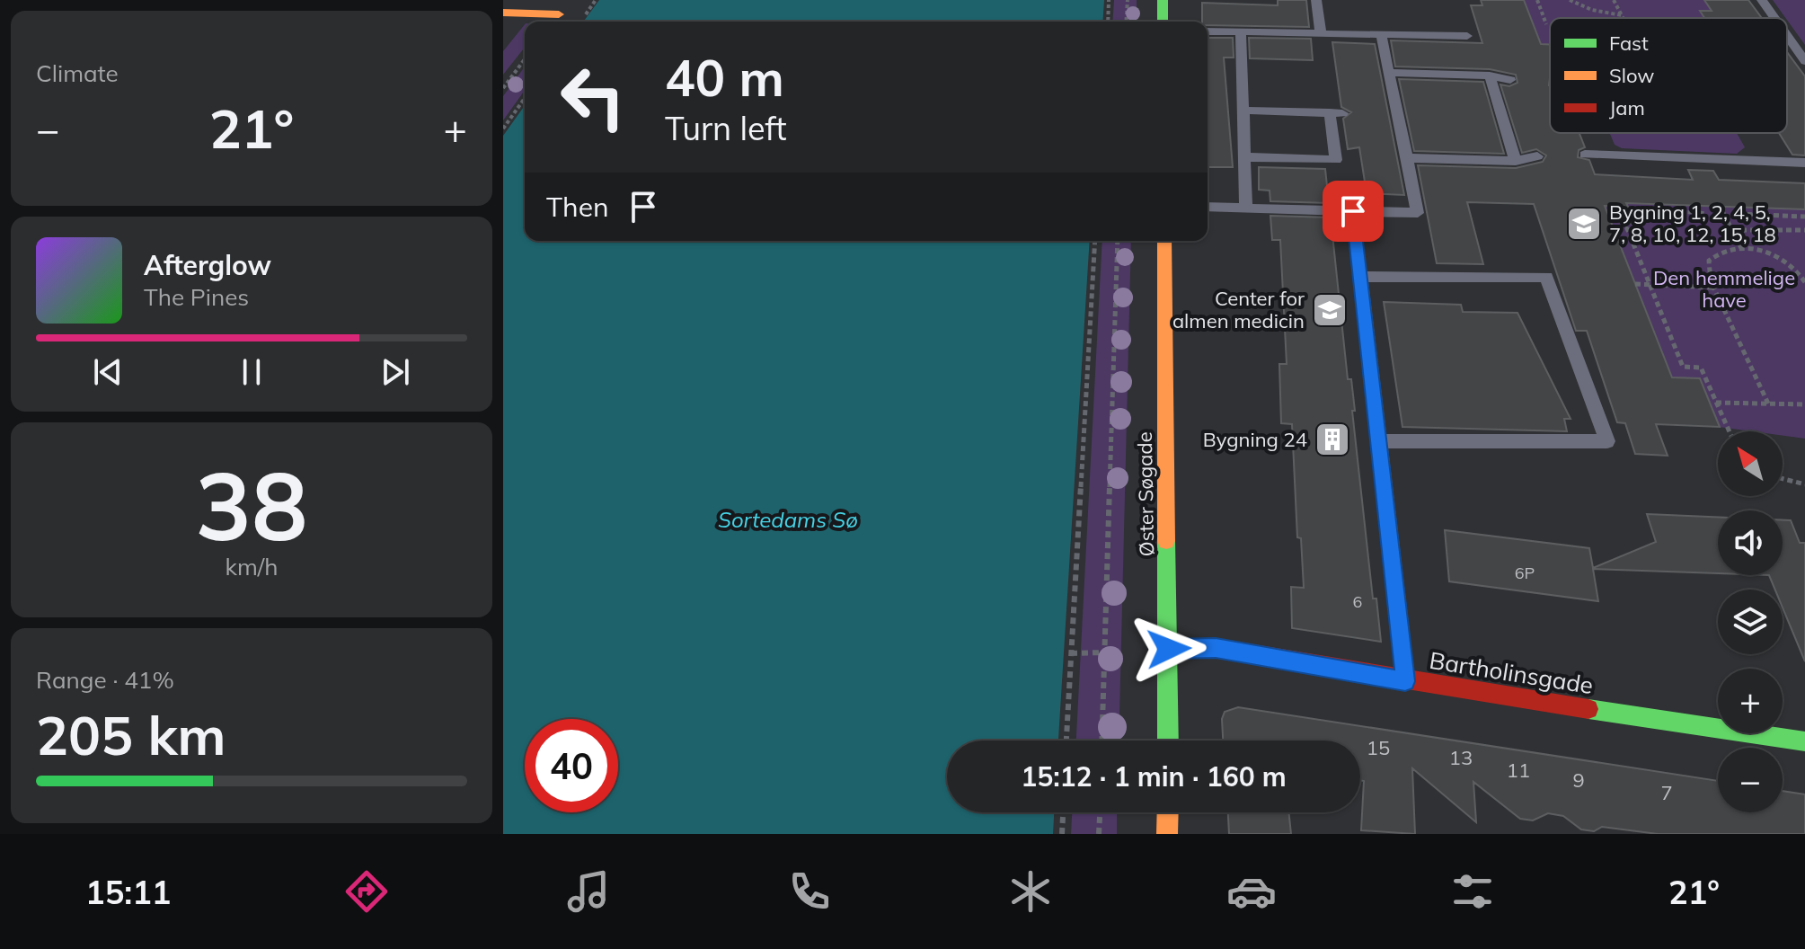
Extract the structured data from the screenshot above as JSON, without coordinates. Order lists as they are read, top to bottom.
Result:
{
  "streets": {
    "street": ["Øster Søgade", "Bartholinsgade"]
  },
  "crossings": [
    ["Øster Søgade", "Bartholinsgade"]
  ],
  "water": ["Sortedams Sø"],
  "parks": ["Den hemmelige have"],
  "places": {
    "school or university": ["Bygning 1, 2, 4, 5, 7, 8, 10, 12, 15, 18", "Center for almen medicin"],
    "building": ["Bygning 24"]
  },
  "house_numbers": [
    "6P",
    "6",
    "15",
    "13",
    "11",
    "9",
    "7"
  ],
  "legend": ["Fast", "Slow", "Jam"],
  "north": "top left",
  "page": {
    "tile": [
      "Climate",
      ["38", "km/h"],
      ["Range · 41%", "205 km"]
    ],
    "turn": ["40 m", "Turn left"],
    "heat": ["−", "21°", "+"],
    "then": "Then",
    "song": ["Afterglow", "The Pines"],
    "map_buttons": ["+", "−"],
    "limit": "40",
    "trip": "15:12 · 1 min · 160 m",
    "tabs": ["15:11", "21°"]
  }
}
